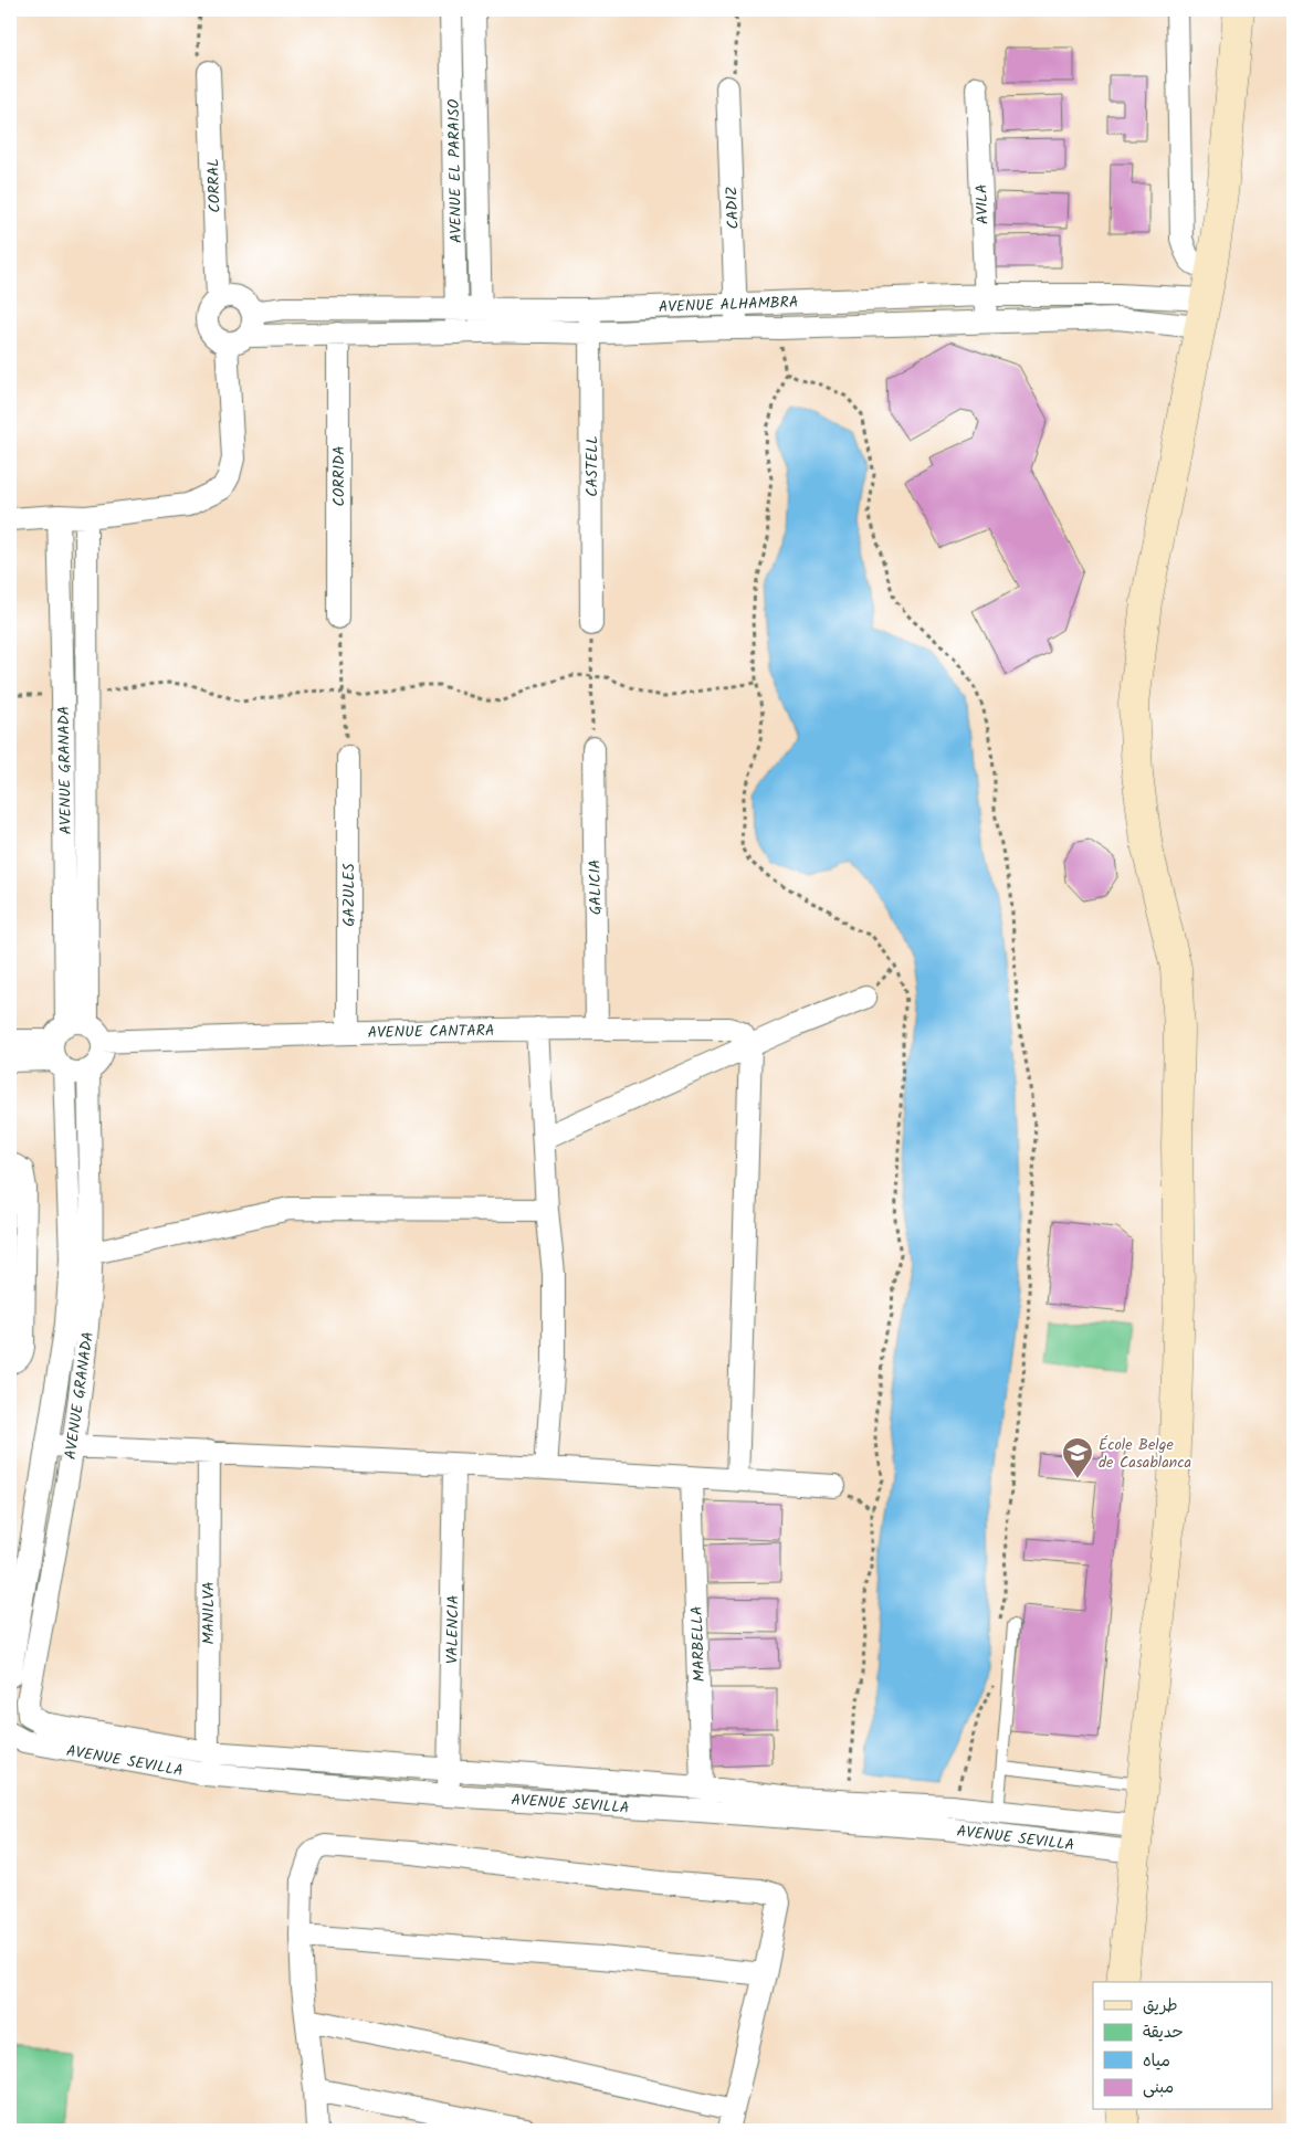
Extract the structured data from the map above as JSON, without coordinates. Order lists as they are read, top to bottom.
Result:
{
  "streets": {
    "street": [
      "AVENUE EL PARAISO",
      "CORRAL",
      "AVILA",
      "CADIZ",
      "AVENUE ALHAMBRA",
      "CASTELL",
      "CORRIDA",
      "AVENUE GRANADA",
      "GALICIA",
      "GAZULES",
      "AVENUE CANTARA",
      "MANILVA",
      "VALENCIA",
      "MARBELLA",
      "AVENUE SEVILLA"
    ]
  },
  "crossings": [
    ["AVENUE EL PARAISO", "AVENUE ALHAMBRA"],
    ["CORRAL", "AVENUE ALHAMBRA"],
    ["AVILA", "AVENUE ALHAMBRA"],
    ["CADIZ", "AVENUE ALHAMBRA"],
    ["AVENUE ALHAMBRA", "CASTELL"],
    ["AVENUE ALHAMBRA", "CORRIDA"],
    ["AVENUE GRANADA", "AVENUE SEVILLA"],
    ["GALICIA", "AVENUE CANTARA"],
    ["GAZULES", "AVENUE CANTARA"],
    ["MANILVA", "AVENUE SEVILLA"],
    ["VALENCIA", "AVENUE SEVILLA"],
    ["MARBELLA", "AVENUE SEVILLA"]
  ],
  "places": {
    "school or university": ["École Belge de Casablanca"]
  },
  "legend": [
    "طريق",
    "حديقة",
    "مياه",
    "مبنى"
  ]
}
